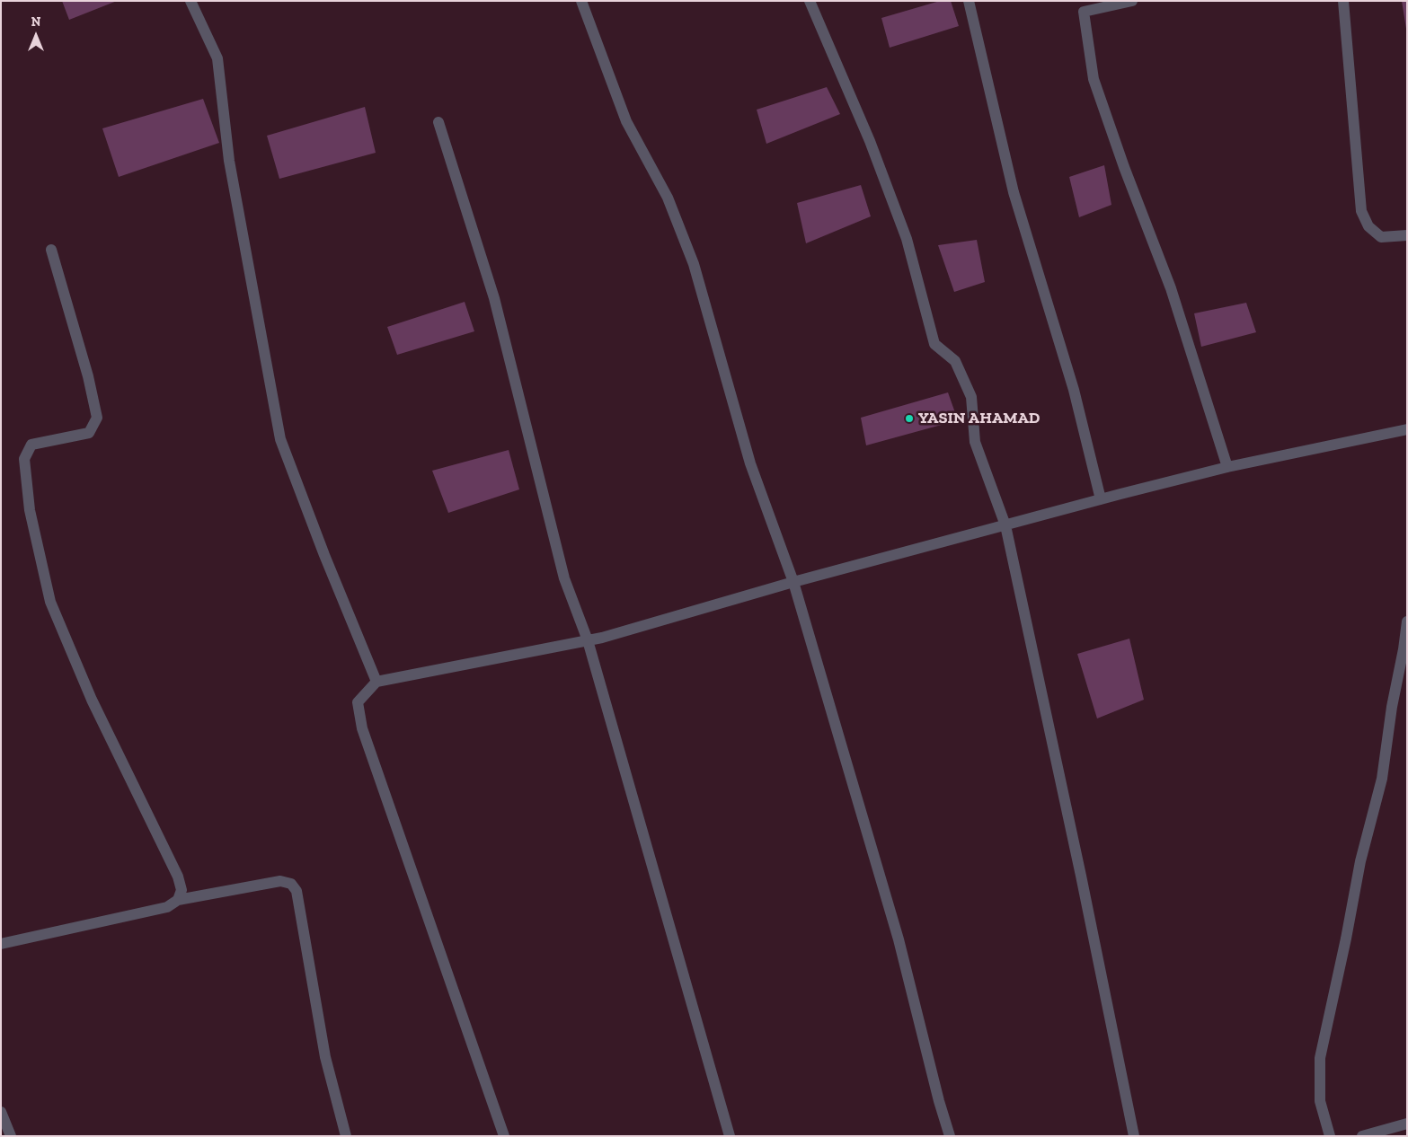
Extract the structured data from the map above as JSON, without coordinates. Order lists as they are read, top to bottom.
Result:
{
  "places": ["YASIN AHAMAD"],
  "north": "top"
}
